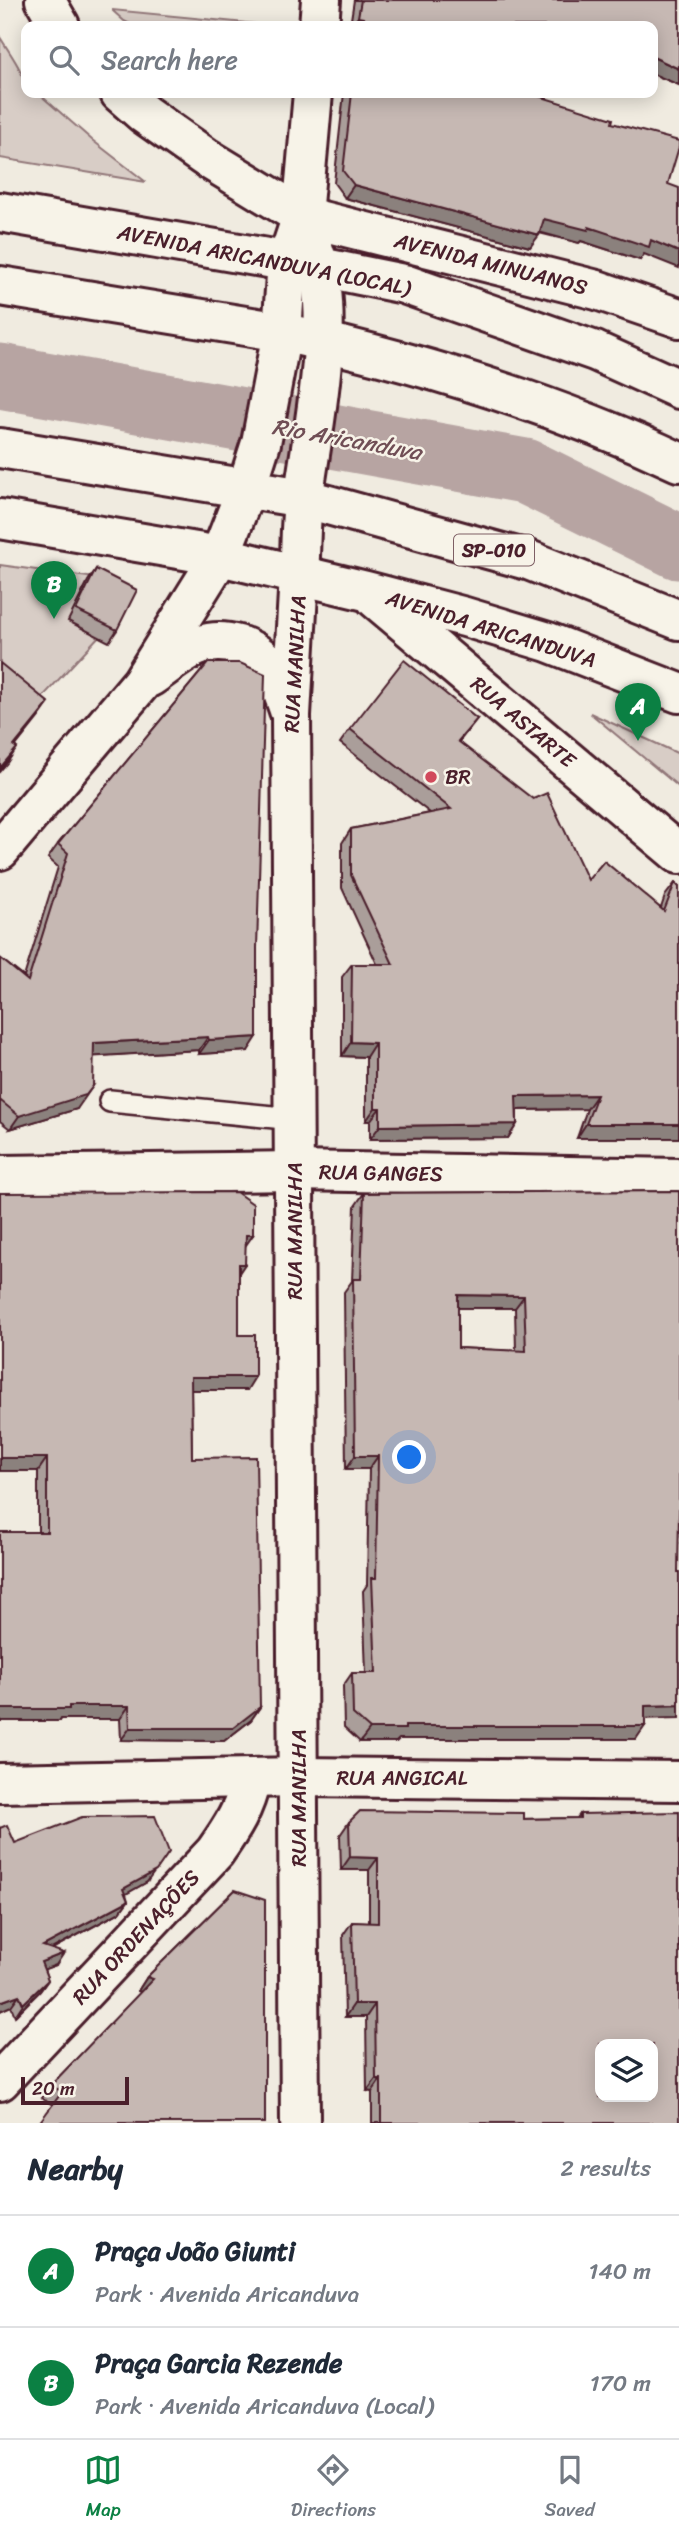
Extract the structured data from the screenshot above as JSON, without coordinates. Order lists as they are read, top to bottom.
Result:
{
  "streets": {
    "main road": [
      "AVENIDA ARICANDUVA (LOCAL)",
      "AVENIDA MINUANOS",
      "SP-010",
      "AVENIDA ARICANDUVA",
      "RUA MANILHA",
      "RUA ASTARTE",
      "RUA GANGES",
      "RUA ANGICAL",
      "RUA ORDENAÇÕES"
    ]
  },
  "crossings": [
    ["AVENIDA ARICANDUVA (LOCAL)", "RUA MANILHA"],
    ["SP-010", "RUA MANILHA"],
    ["AVENIDA ARICANDUVA", "RUA MANILHA"],
    ["AVENIDA ARICANDUVA", "RUA ASTARTE"],
    ["RUA MANILHA", "RUA GANGES"],
    ["RUA MANILHA", "RUA ANGICAL"],
    ["RUA ANGICAL", "RUA ORDENAÇÕES"]
  ],
  "water": ["Rio Aricanduva"],
  "places": ["BR"],
  "scale_bar": "20 m",
  "page": {
    "search": "Search here",
    "pins": ["B", "A"],
    "scale": "20 m",
    "heading": ["Nearby", "2 results"],
    "list": [
      {
        "mark": "A",
        "name": "Praça João Giunti",
        "note": "Park · Avenida Aricanduva",
        "value": "140 m"
      },
      {
        "mark": "B",
        "name": "Praça Garcia Rezende",
        "note": "Park · Avenida Aricanduva (Local)",
        "value": "170 m"
      }
    ],
    "nav": ["Map", "Directions", "Saved"]
  }
}
